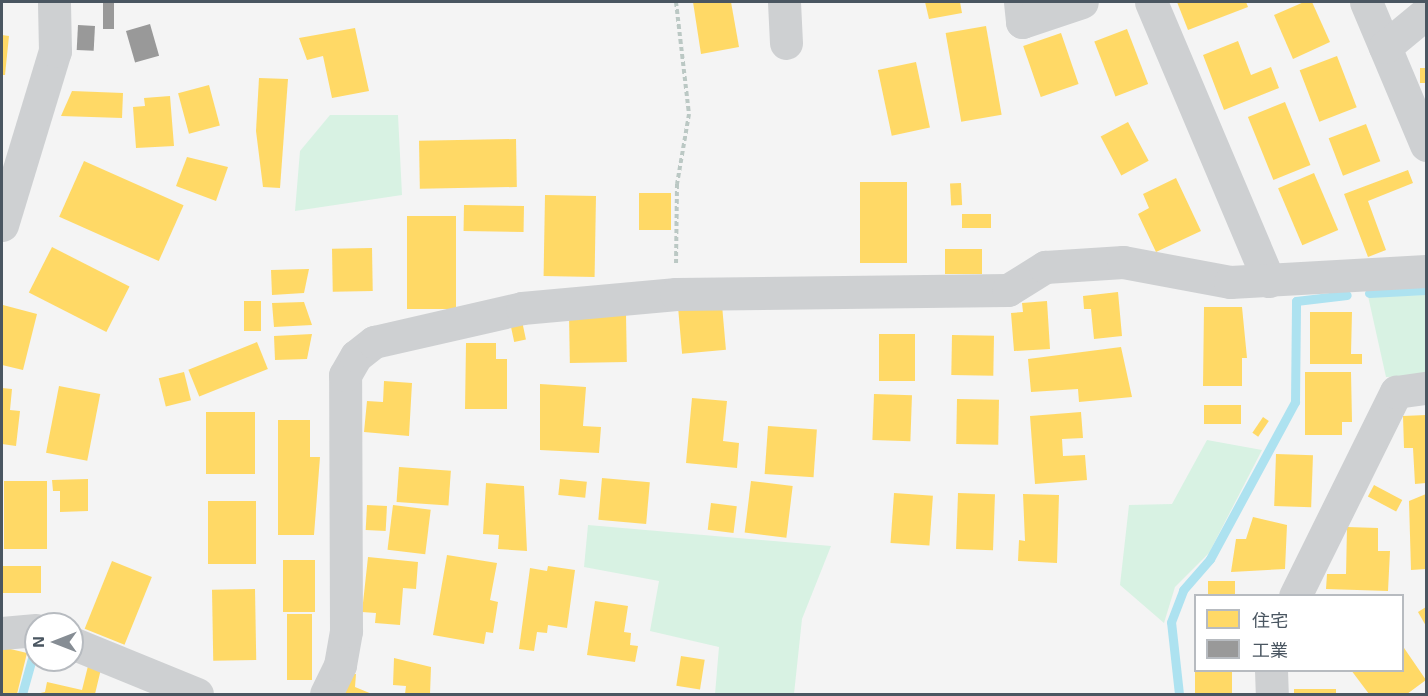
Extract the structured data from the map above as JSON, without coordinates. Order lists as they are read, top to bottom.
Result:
{
  "legend": ["住宅", "工業"],
  "north": "left"
}
